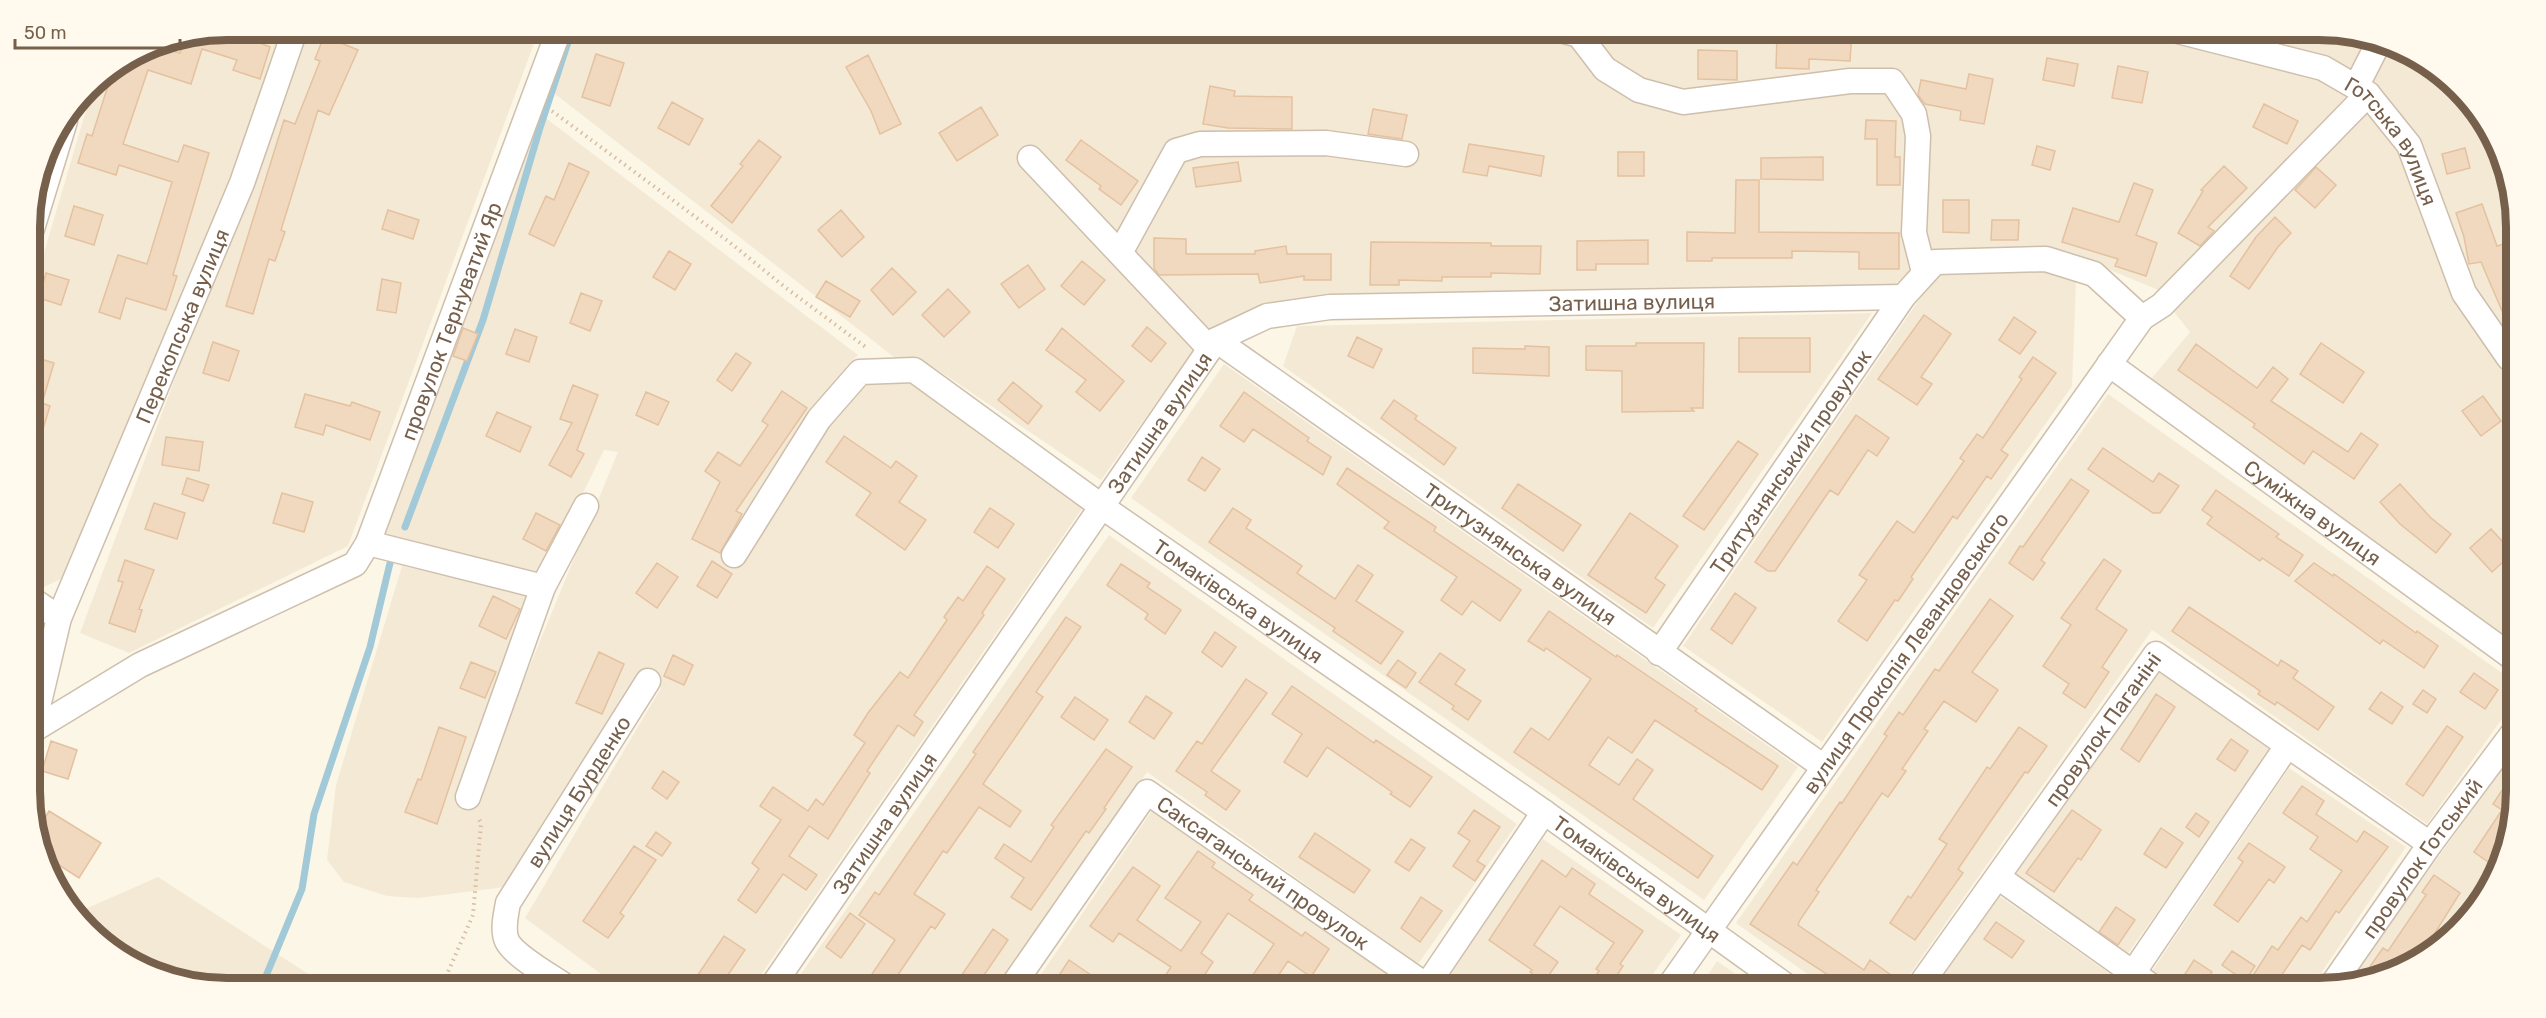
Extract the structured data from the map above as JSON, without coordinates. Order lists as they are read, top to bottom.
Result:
{
  "streets": {
    "street": [
      "Готська вулиця",
      "Затишна вулиця",
      "провулок Тернуватий Яр",
      "Перекопська вулиця",
      "Тритузнянський провулок",
      "Суміжна вулиця",
      "Тритузнянська вулиця",
      "Томаківська вулиця",
      "вулиця Прокопія Левандовського",
      "провулок Паганіні",
      "вулиця Бурденко",
      "провулок Готський",
      "Саксаганський провулок"
    ]
  },
  "crossings": [
    ["Готська вулиця", "вулиця Прокопія Левандовського"],
    ["Затишна вулиця", "Тритузнянський провулок"],
    ["Затишна вулиця", "Тритузнянська вулиця"],
    ["Затишна вулиця", "Томаківська вулиця"],
    ["Тритузнянський провулок", "Тритузнянська вулиця"],
    ["Суміжна вулиця", "вулиця Прокопія Левандовського"],
    ["Тритузнянська вулиця", "вулиця Прокопія Левандовського"],
    ["Томаківська вулиця", "вулиця Прокопія Левандовського"],
    ["провулок Паганіні", "провулок Готський"]
  ],
  "scale_bar": "50 m"
}
